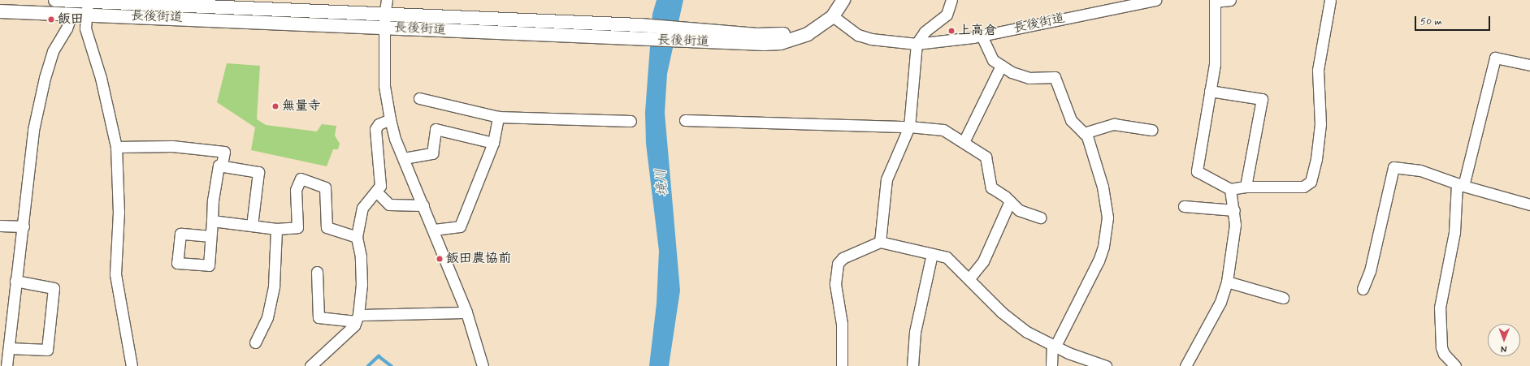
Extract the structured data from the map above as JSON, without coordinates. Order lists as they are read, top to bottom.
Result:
{
  "streets": {
    "main road": ["長後街道"]
  },
  "water": ["境川"],
  "places": [
    "飯田",
    "上高倉",
    "無量寺",
    "飯田農協前"
  ],
  "scale_bar": "50 m",
  "north": "bottom"
}
